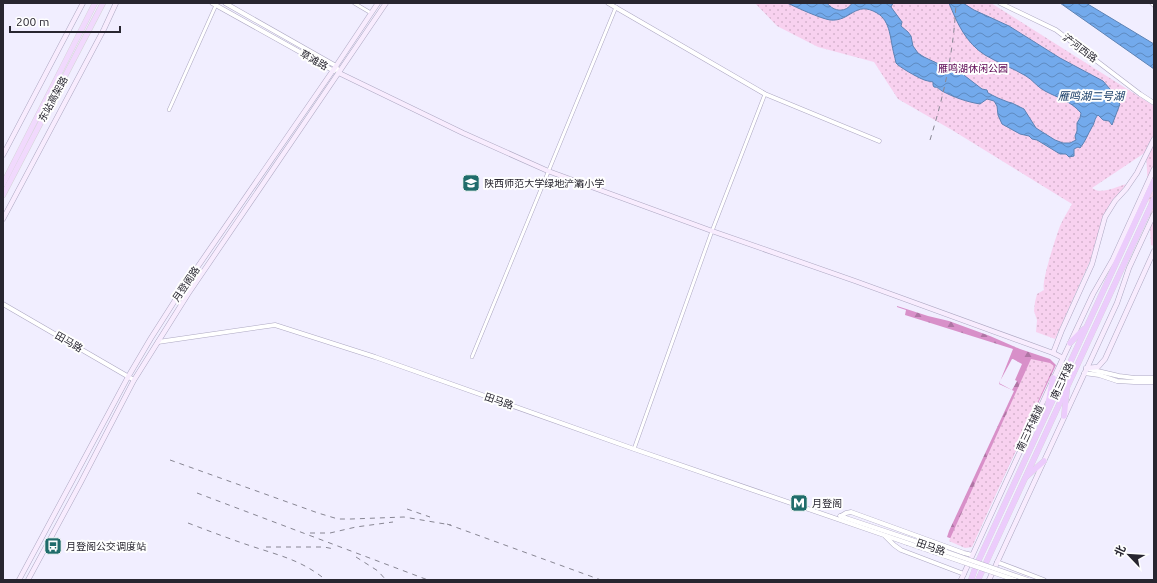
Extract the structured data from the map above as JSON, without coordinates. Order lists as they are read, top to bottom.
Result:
{
  "streets": {
    "highway": ["南三环路"],
    "main road": ["东站高架路", "月登阁路", "南三环辅道"],
    "street": ["浐河西路", "草滩路", "田马路"]
  },
  "crossings": [
    ["草滩路", "月登阁路"],
    ["月登阁路", "田马路"],
    ["南三环路", "南三环辅道"]
  ],
  "water": ["雁鸣湖二号湖"],
  "parks": ["雁鸣湖休闲公园"],
  "places": {
    "school or university": ["陕西师范大学绿地浐灞小学"],
    "metro station": ["月登阁"],
    "bus stop": ["月登阁公交调度站"]
  },
  "scale_bar": "200 m",
  "north": "top left"
}
